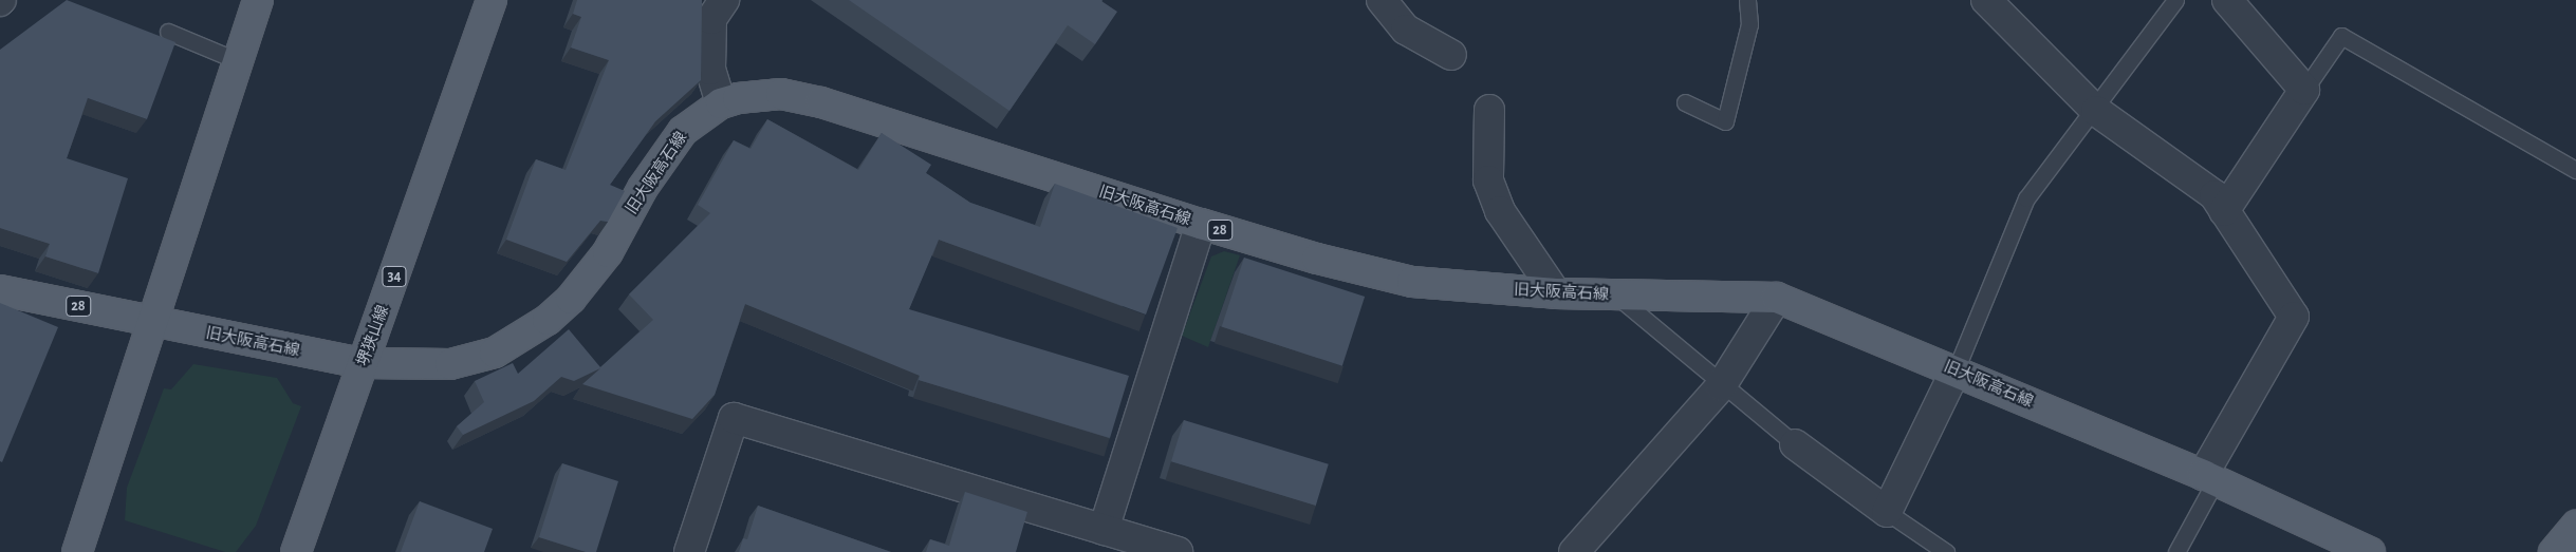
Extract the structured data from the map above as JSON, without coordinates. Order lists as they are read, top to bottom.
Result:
{
  "streets": {
    "main road": [
      "旧大阪高石線",
      "28",
      "34",
      "堺狭山線"
    ]
  },
  "crossings": [
    ["旧大阪高石線", "堺狭山線"]
  ]
}
